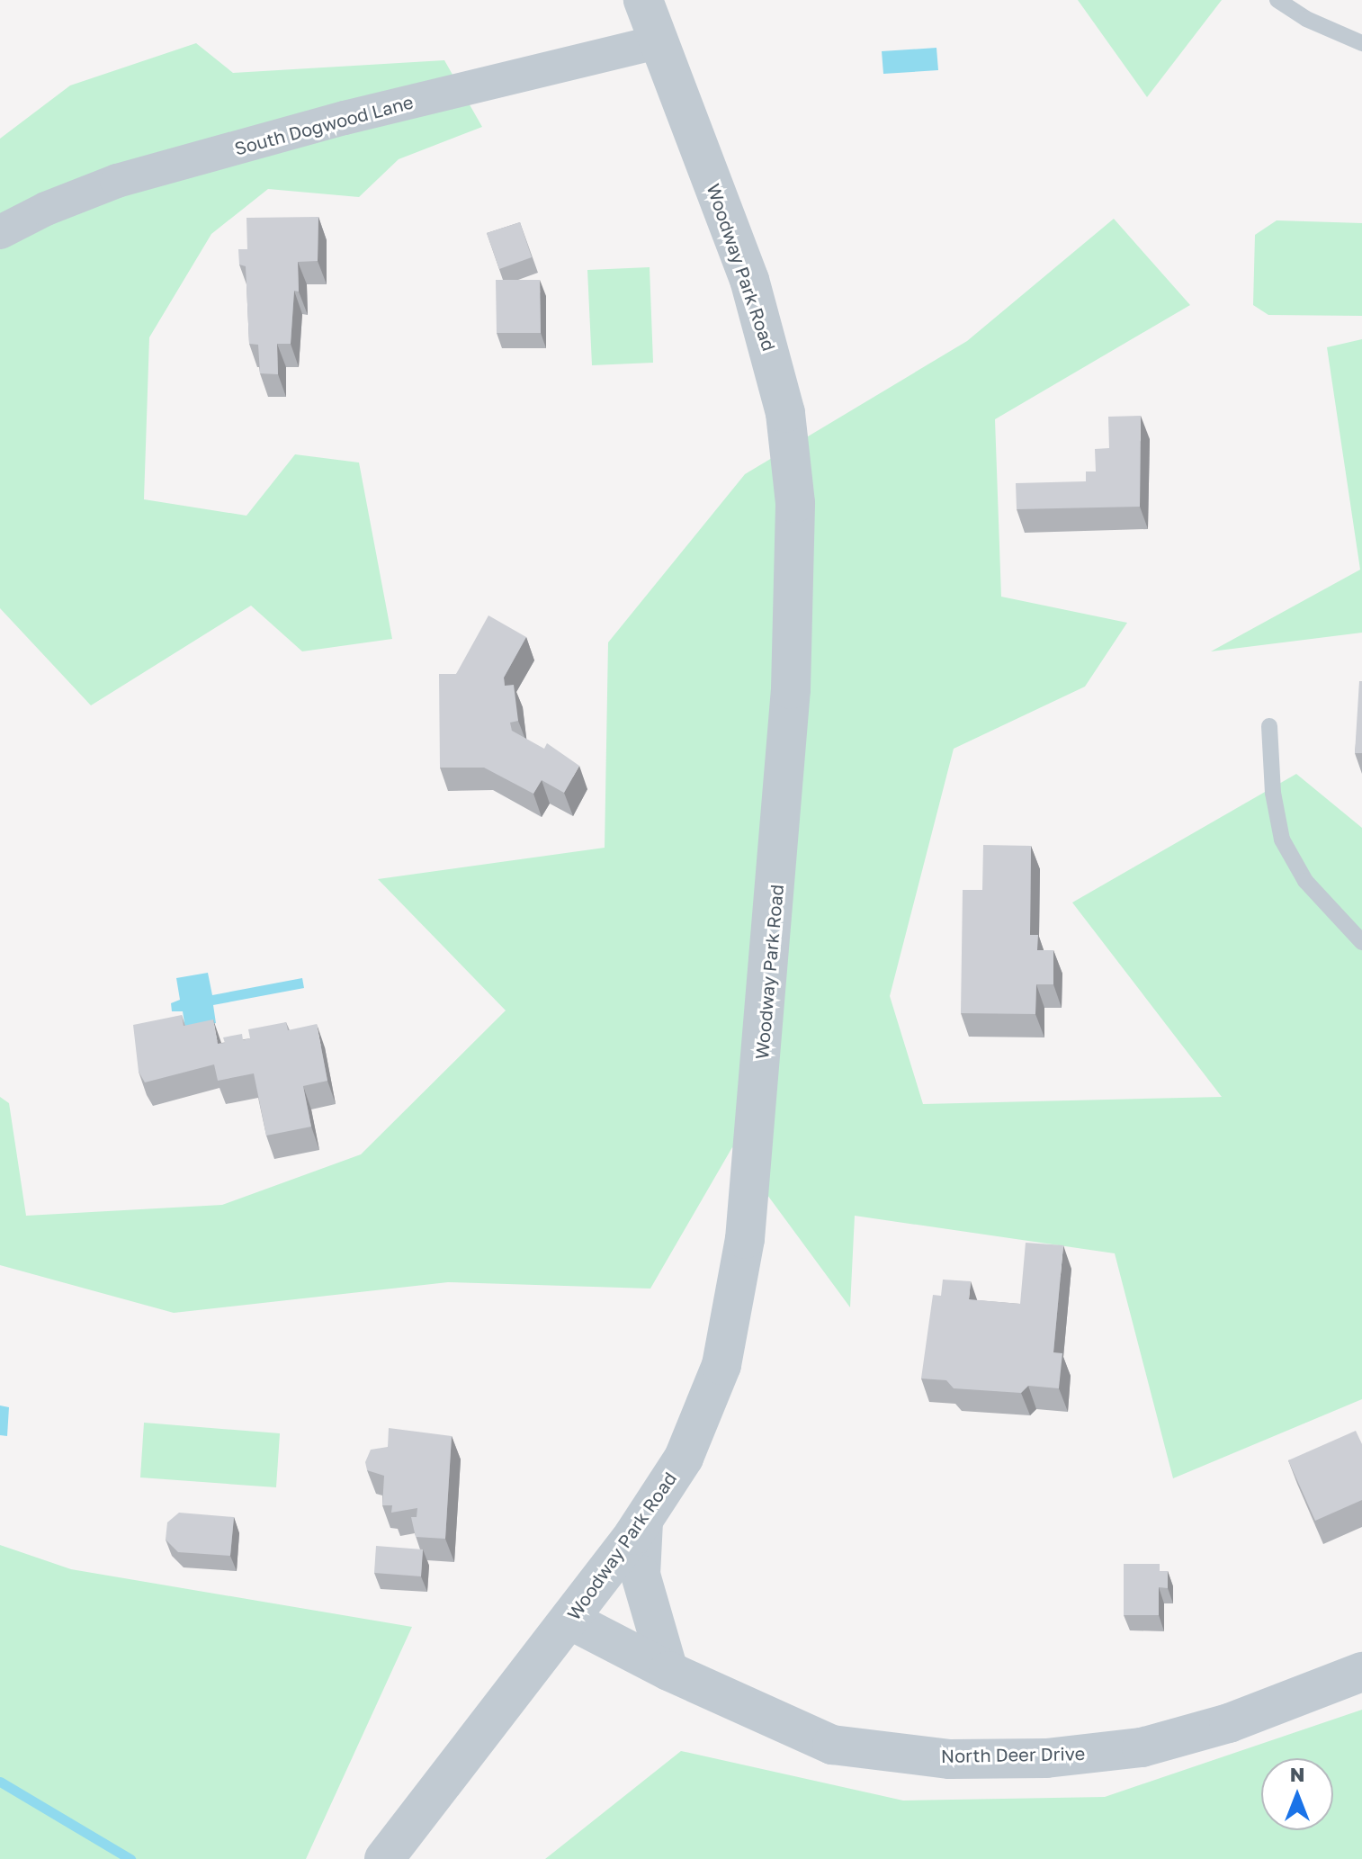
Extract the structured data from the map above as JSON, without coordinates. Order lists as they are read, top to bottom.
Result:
{
  "streets": {
    "street": ["South Dogwood Lane", "Woodway Park Road", "North Deer Drive"]
  },
  "crossings": [
    ["South Dogwood Lane", "Woodway Park Road"],
    ["Woodway Park Road", "North Deer Drive"]
  ],
  "north": "top"
}
